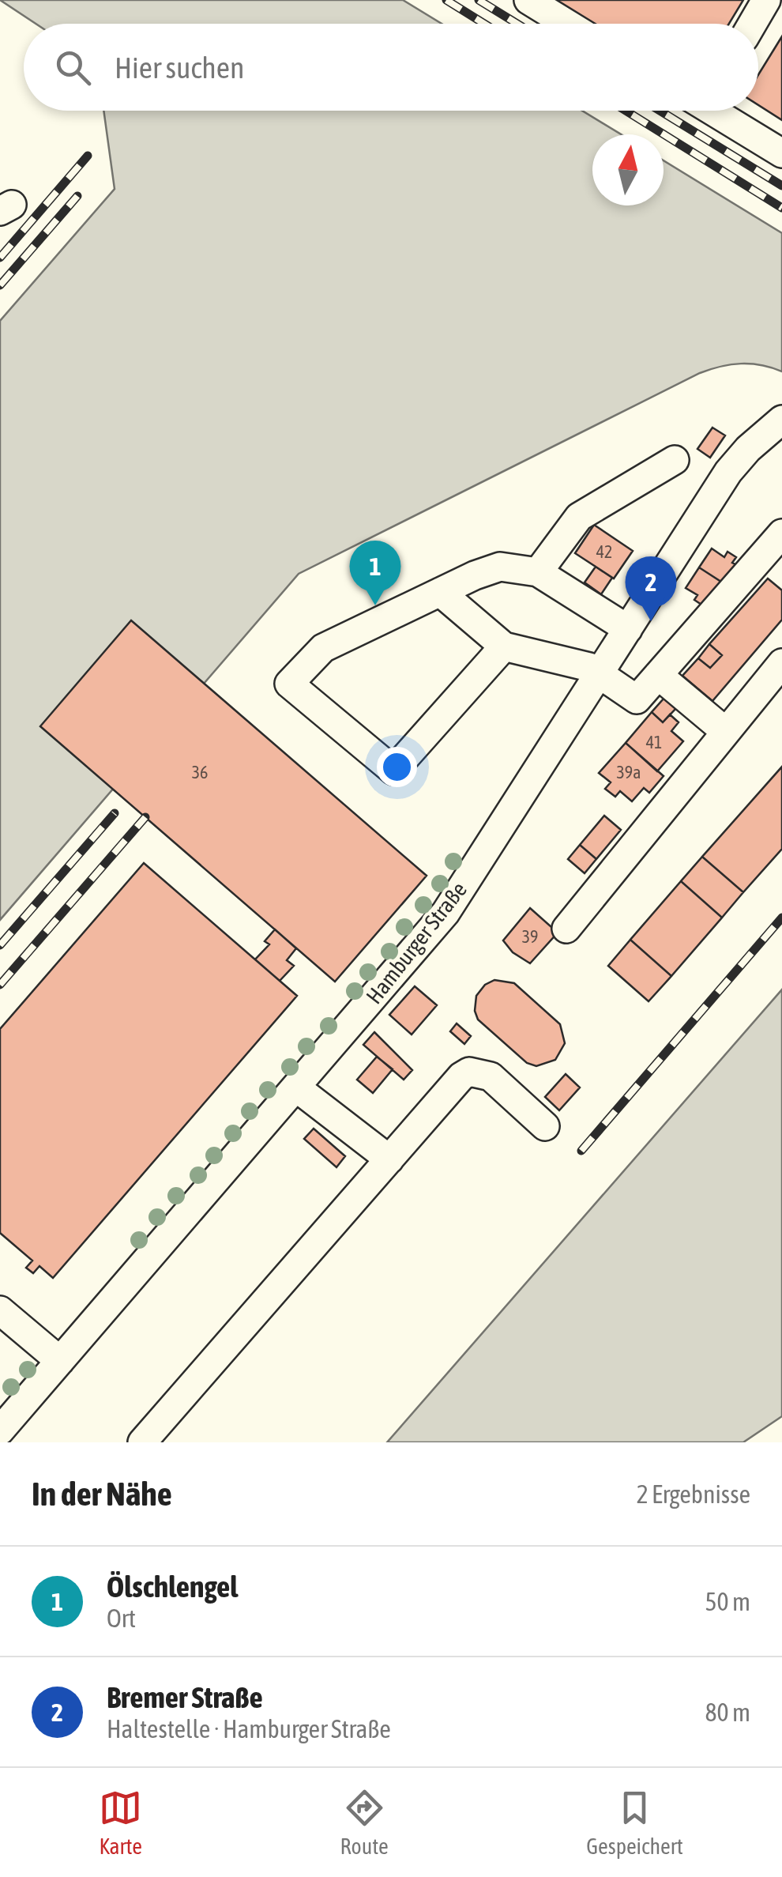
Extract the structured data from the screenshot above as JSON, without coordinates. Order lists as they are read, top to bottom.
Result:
{
  "streets": {
    "street": ["Hamburger Straße"]
  },
  "house_numbers": [
    "42",
    "41",
    "36",
    "39a",
    "39"
  ],
  "north": "top",
  "page": {
    "search": "Hier suchen",
    "pins": ["1", "2"],
    "heading": ["In der Nähe", "2 Ergebnisse"],
    "list": [
      {
        "mark": "1",
        "name": "Ölschlengel",
        "note": "Ort",
        "value": "50 m"
      },
      {
        "mark": "2",
        "name": "Bremer Straße",
        "note": "Haltestelle · Hamburger Straße",
        "value": "80 m"
      }
    ],
    "nav": ["Karte", "Route", "Gespeichert"]
  }
}
